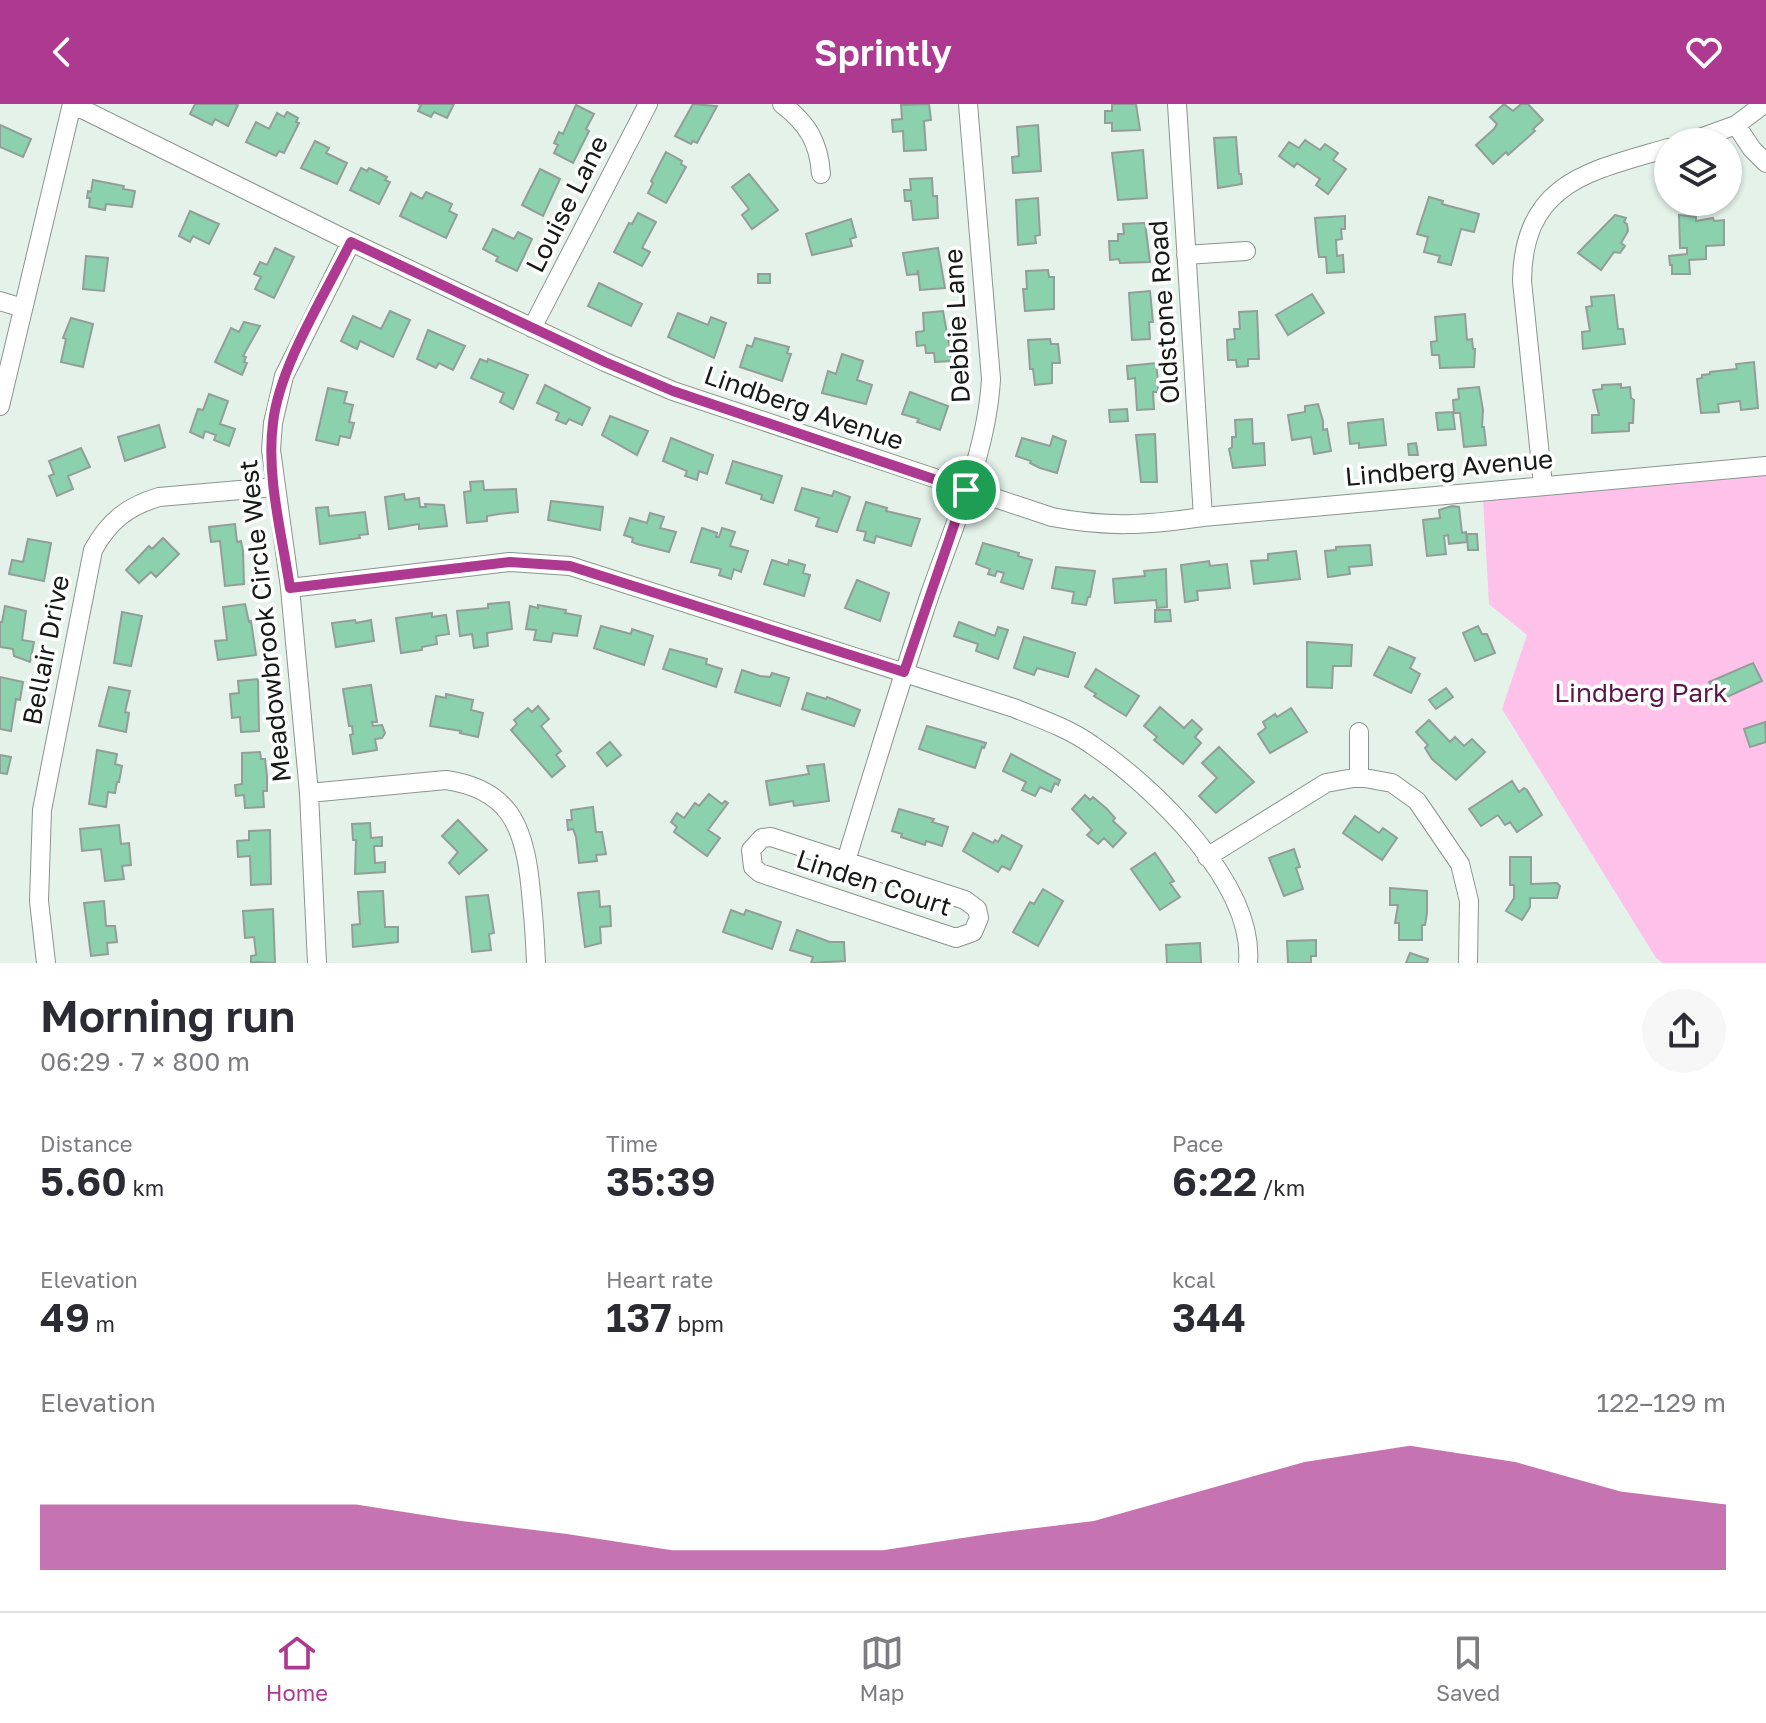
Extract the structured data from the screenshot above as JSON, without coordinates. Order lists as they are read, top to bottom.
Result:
{
  "streets": {
    "street": [
      "Louise Lane",
      "Oldstone Road",
      "Debbie Lane",
      "Lindberg Avenue",
      "Meadowbrook Circle West",
      "Bellair Drive",
      "Linden Court"
    ]
  },
  "crossings": [
    ["Louise Lane", "Lindberg Avenue"],
    ["Oldstone Road", "Lindberg Avenue"],
    ["Debbie Lane", "Lindberg Avenue"],
    ["Debbie Lane", "Linden Court"],
    ["Lindberg Avenue", "Meadowbrook Circle West"],
    ["Meadowbrook Circle West", "Bellair Drive"]
  ],
  "parks": ["Lindberg Park"],
  "page": {
    "header": "Sprintly",
    "heading": ["Morning run", "06:29 · 7 × 800 m"],
    "stats": [
      ["Distance", "5.60 km"],
      ["Time", "35:39"],
      ["Pace", "6:22 /km"],
      ["Elevation", "49 m"],
      ["Heart rate", "137 bpm"],
      ["kcal", "344"]
    ],
    "chart": ["Elevation", "122–129 m"],
    "tabs": ["Home", "Map", "Saved"]
  }
}
